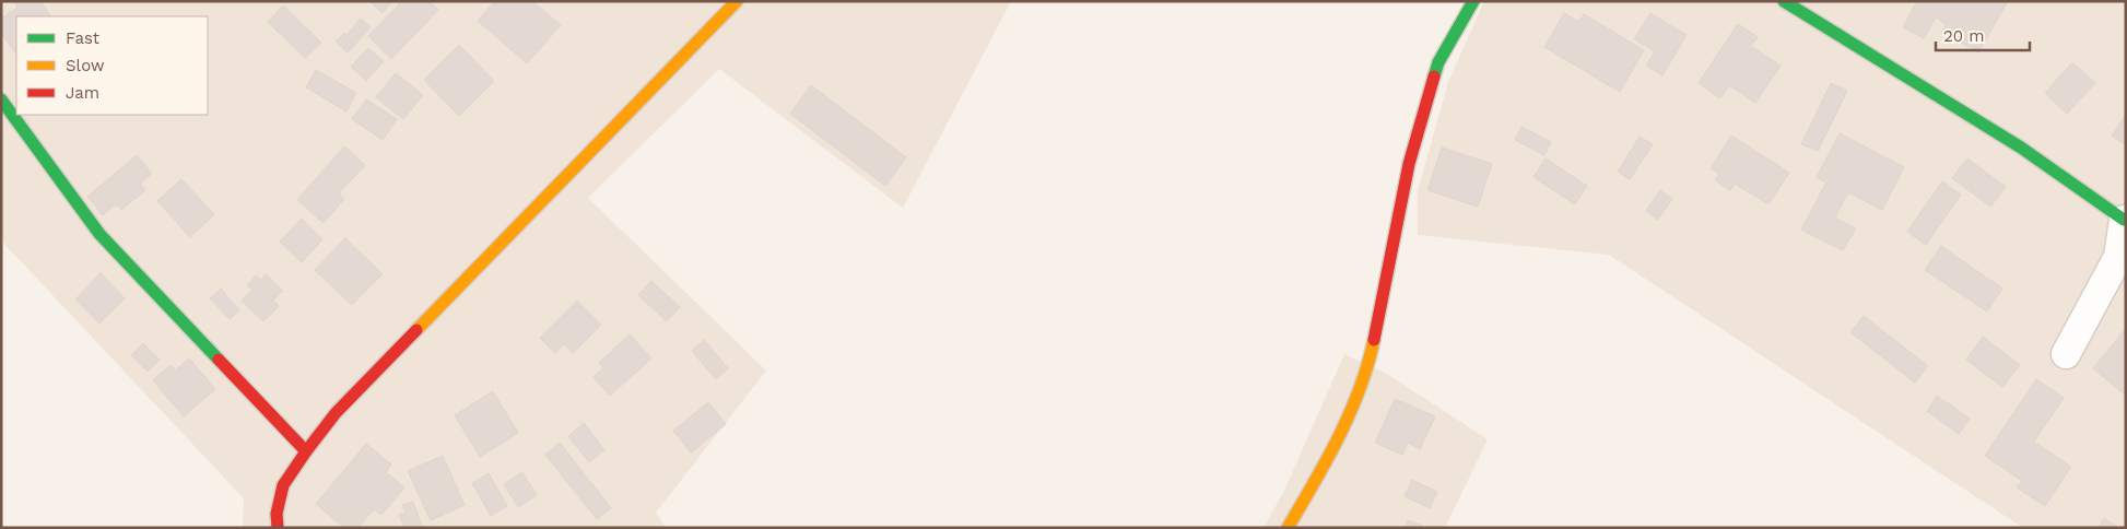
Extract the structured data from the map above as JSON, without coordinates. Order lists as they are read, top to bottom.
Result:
{
  "legend": ["Fast", "Slow", "Jam"],
  "scale_bar": "20 m"
}
